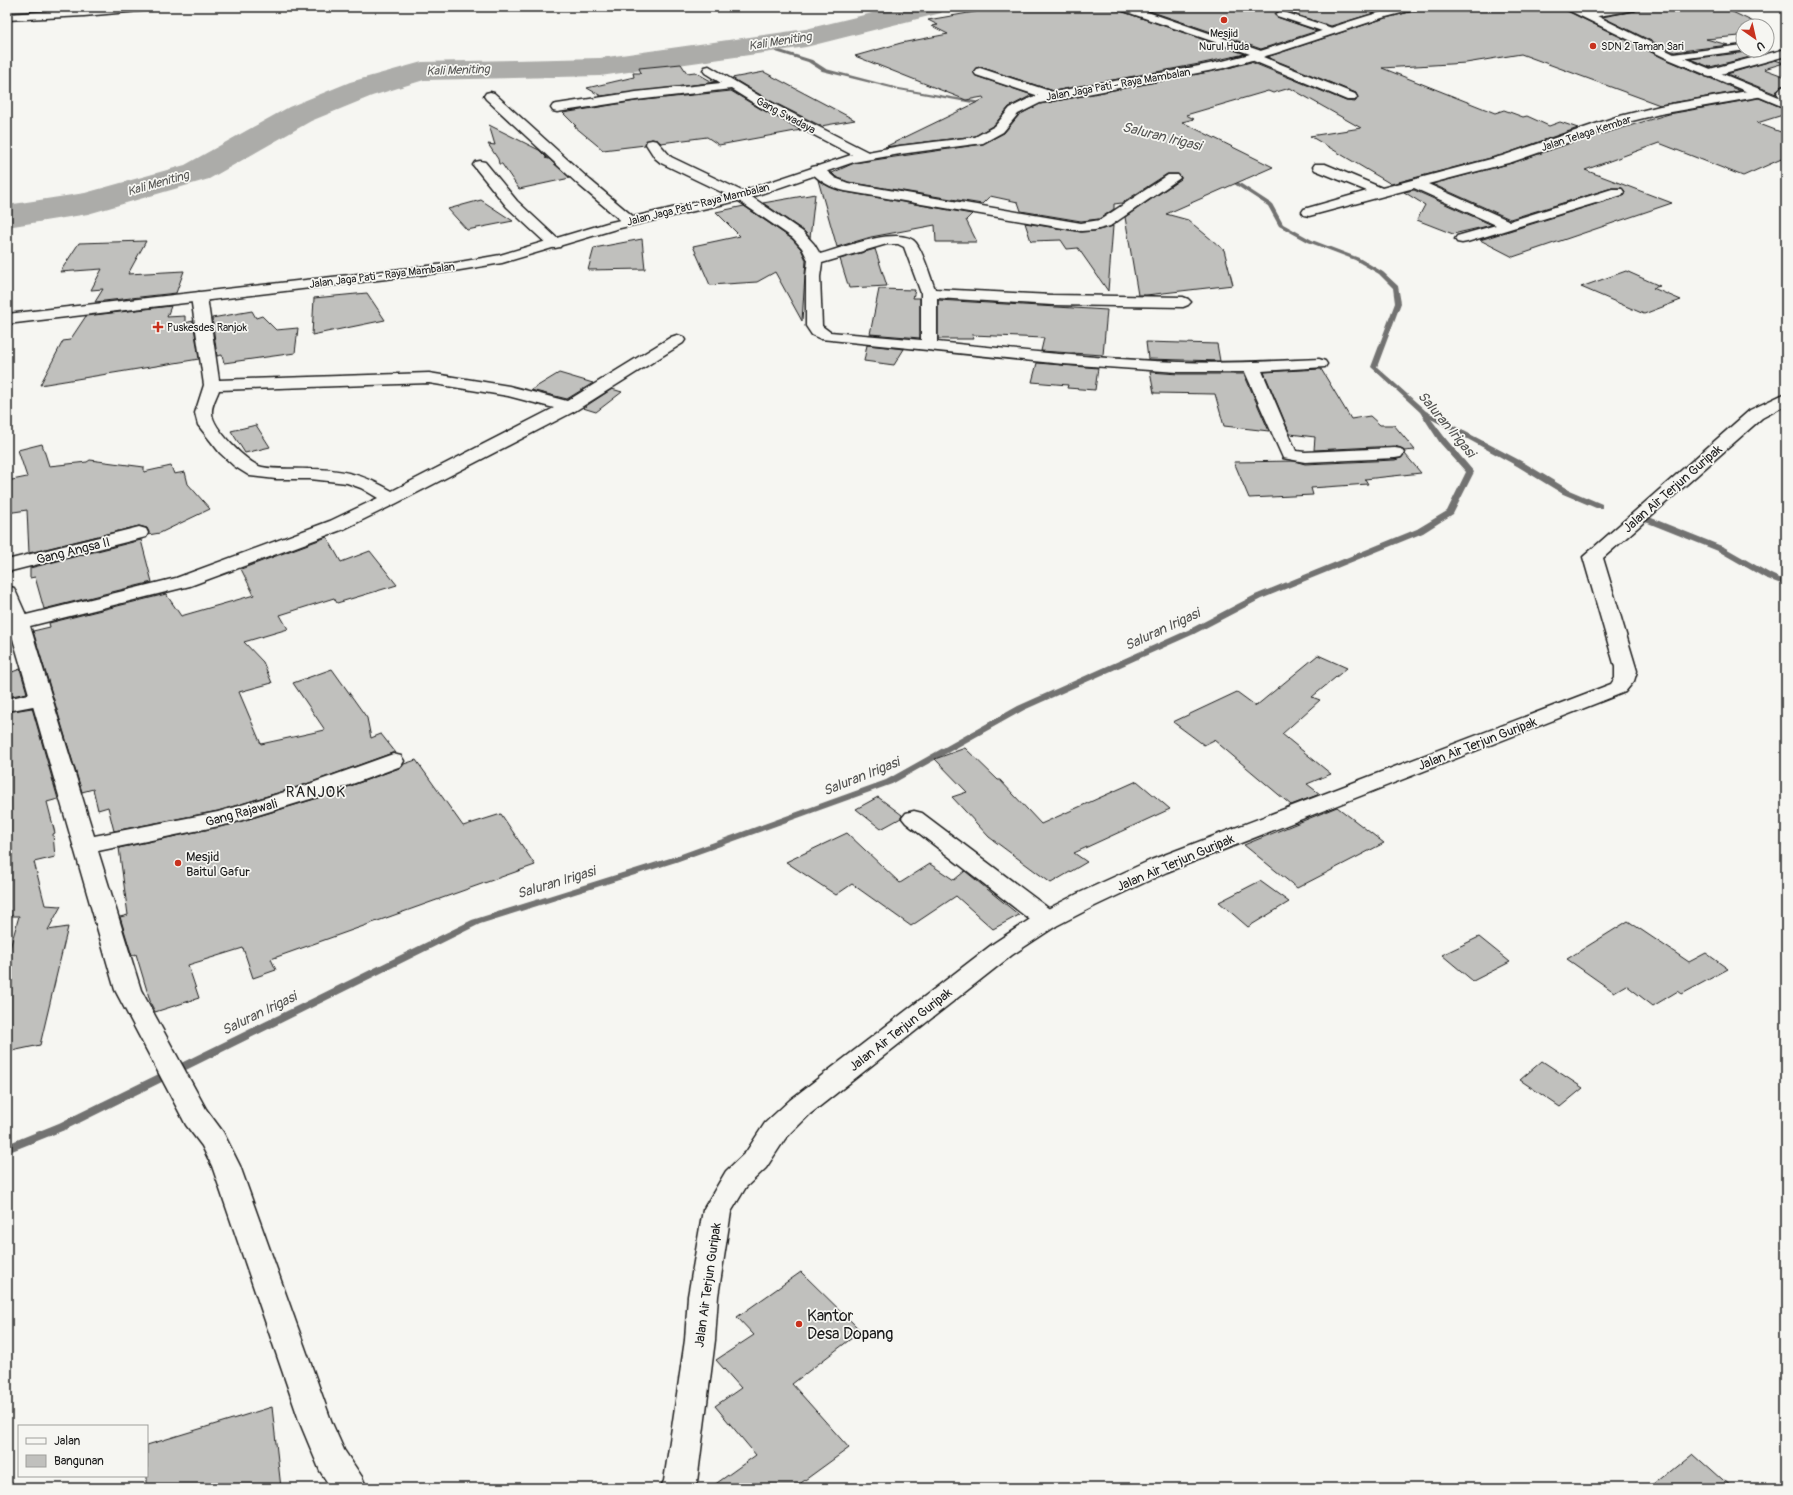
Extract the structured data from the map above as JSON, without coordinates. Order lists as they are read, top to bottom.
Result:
{
  "streets": {
    "street": [
      "Jalan Jaga Pati - Raya Mambalan",
      "Gang Swadaya",
      "Jalan Telaga Kembar",
      "Jalan Air Terjun Guripak",
      "Gang Angsa II",
      "Gang Rajawali"
    ]
  },
  "crossings": [
    ["Jalan Jaga Pati - Raya Mambalan", "Gang Swadaya"]
  ],
  "districts": ["RANJOK"],
  "water": ["Kali Meniting", "Saluran Irigasi"],
  "places": {
    "other": [
      "Mesjid Nurul Huda",
      "SDN 2 Taman Sari",
      "Mesjid Baitul Gafur",
      "Kantor Desa Dopang"
    ],
    "health": ["Puskesdes Ranjok"]
  },
  "legend": ["Jalan", "Bangunan"],
  "north": "bottom right"
}
